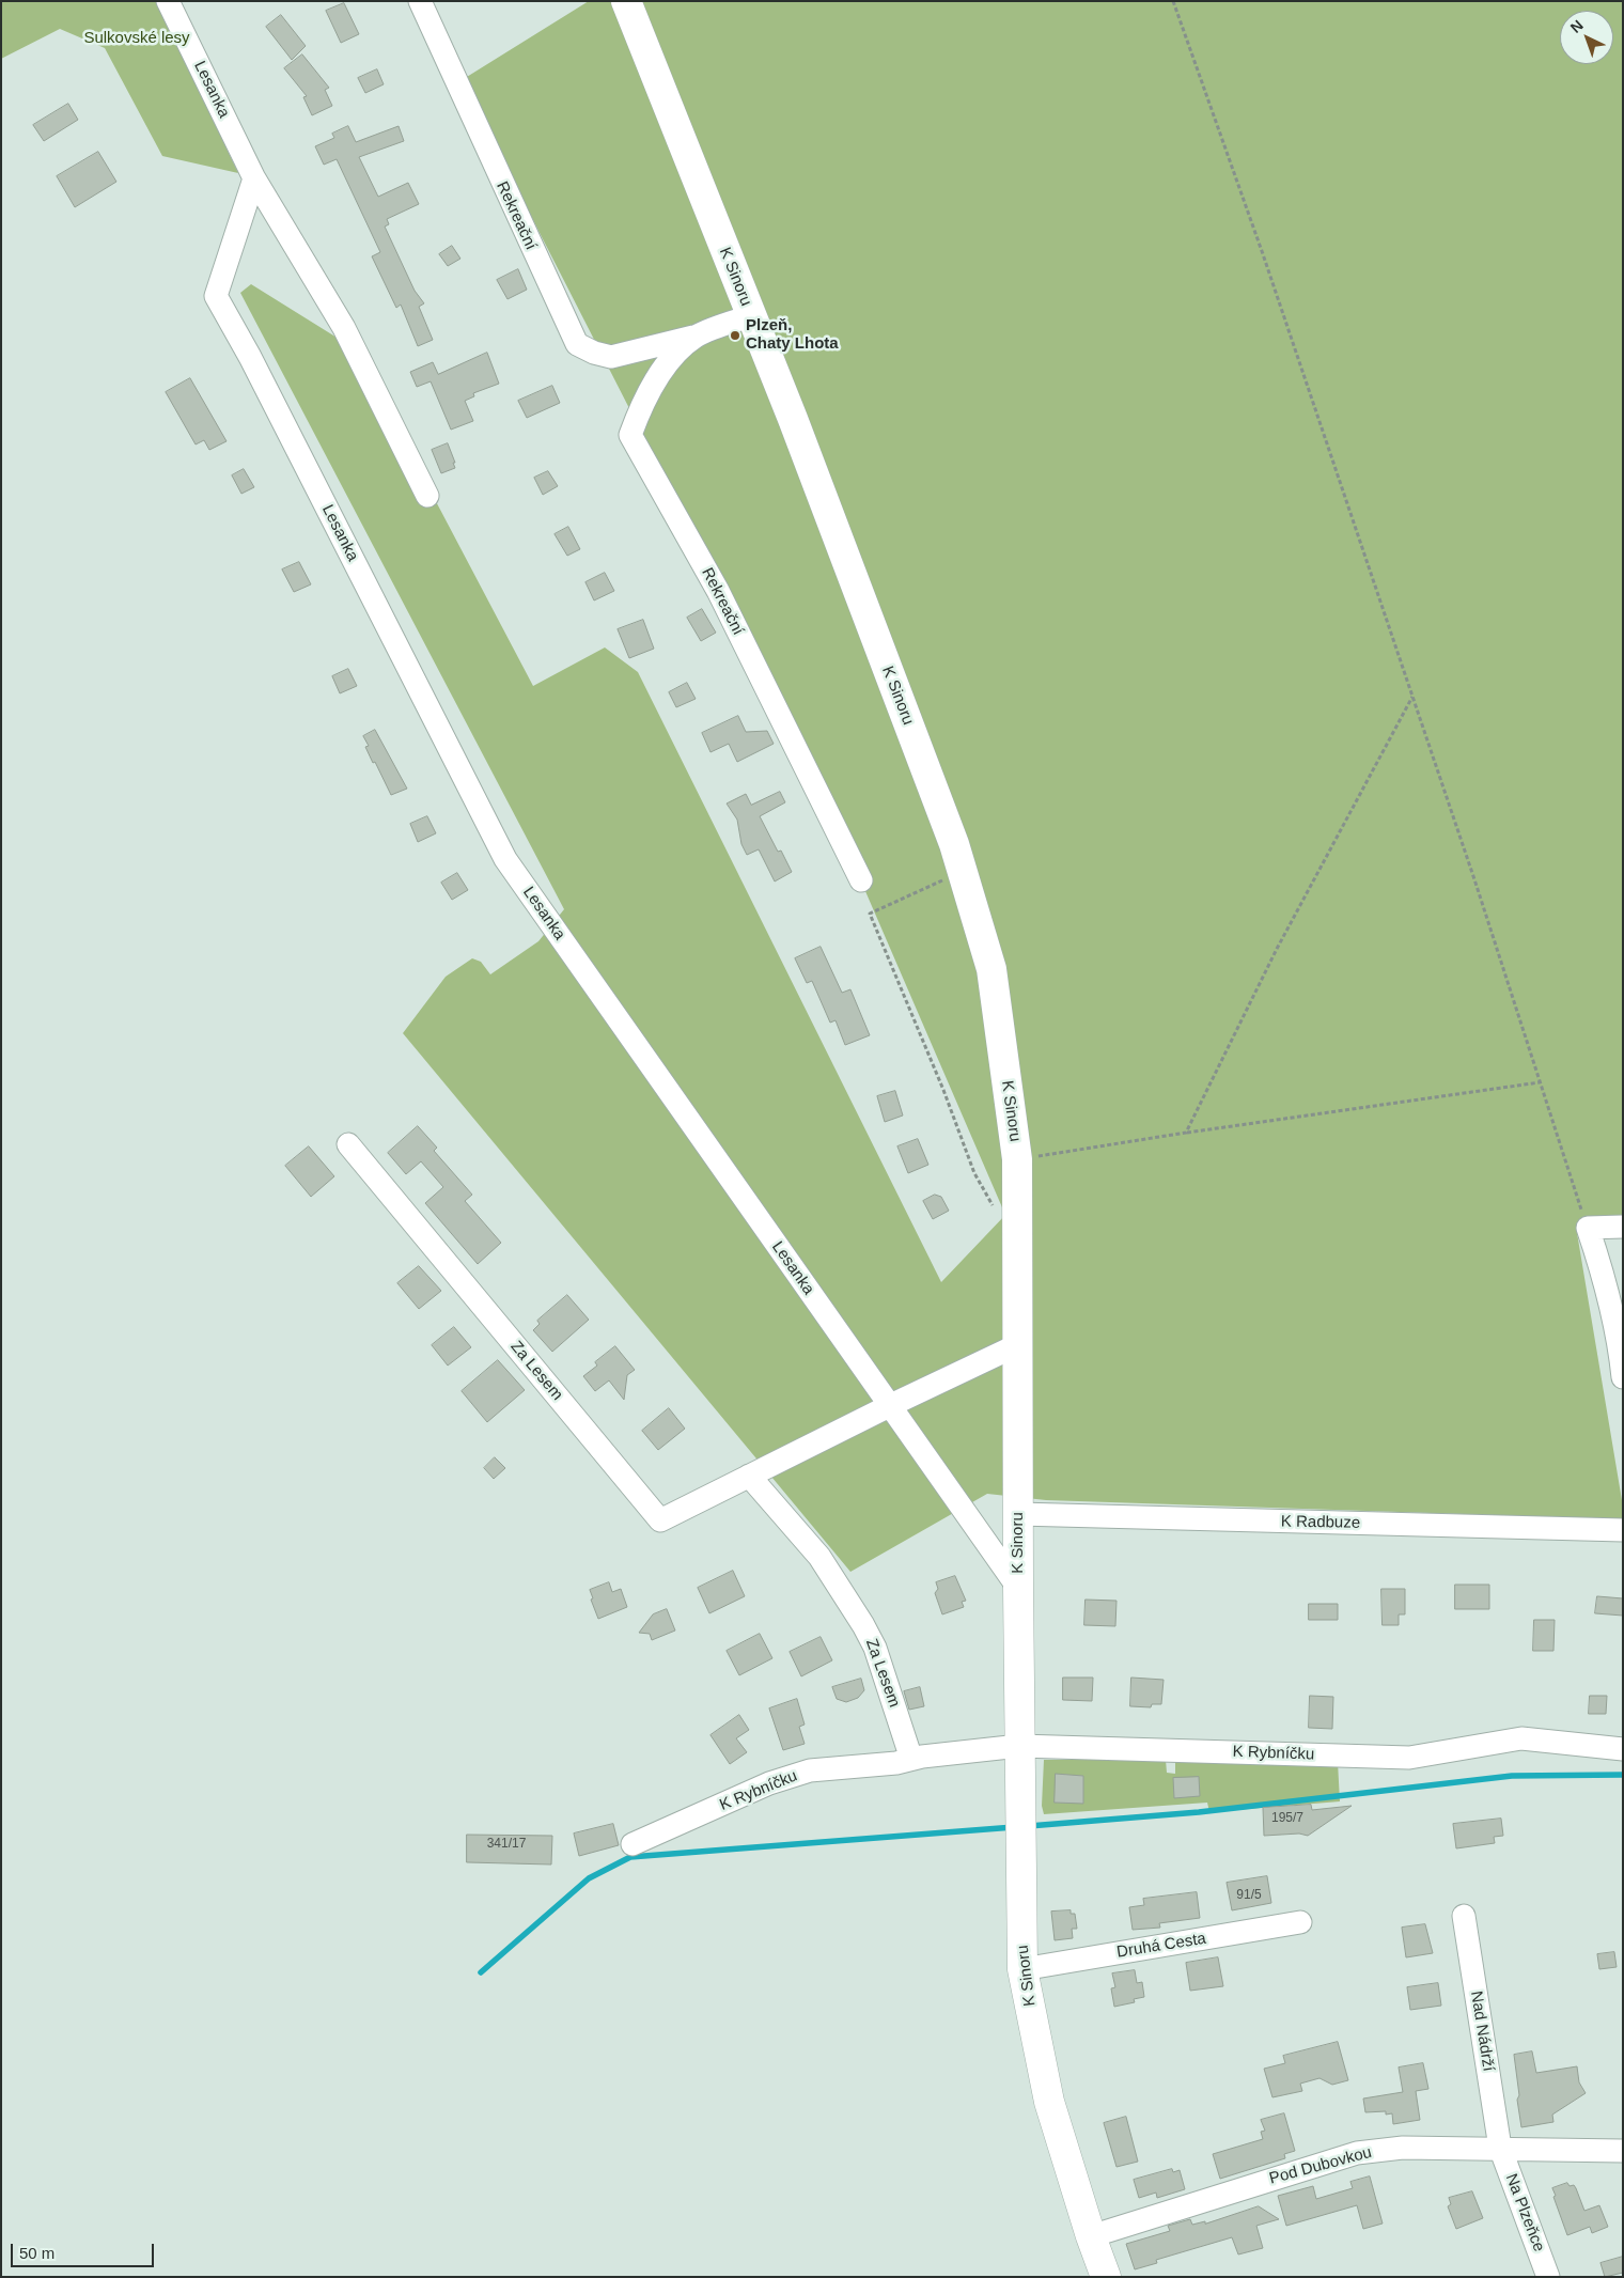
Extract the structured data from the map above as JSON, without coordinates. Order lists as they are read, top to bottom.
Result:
{
  "streets": {
    "street": [
      "Lesanka",
      "Rekreační",
      "K Sinoru",
      "Za Lesem",
      "K Radbuze",
      "K Rybníčku",
      "Druhá Cesta",
      "Nad Nádrží",
      "Pod Dubovkou",
      "Na Plzeňce"
    ]
  },
  "crossings": [
    ["Lesanka", "K Sinoru"],
    ["Lesanka", "Za Lesem"],
    ["Rekreační", "K Sinoru"],
    ["K Sinoru", "Za Lesem"],
    ["K Sinoru", "K Radbuze"],
    ["K Sinoru", "K Rybníčku"],
    ["K Sinoru", "Druhá Cesta"],
    ["K Sinoru", "Pod Dubovkou"],
    ["Za Lesem", "K Rybníčku"],
    ["Nad Nádrží", "Pod Dubovkou"],
    ["Nad Nádrží", "Na Plzeňce"],
    ["Pod Dubovkou", "Na Plzeňce"]
  ],
  "parks": ["Sulkovské lesy"],
  "places": ["Plzeň, Chaty Lhota"],
  "house_numbers": ["195/7", "341/17", "91/5"],
  "scale_bar": "50 m",
  "north": "top left"
}
